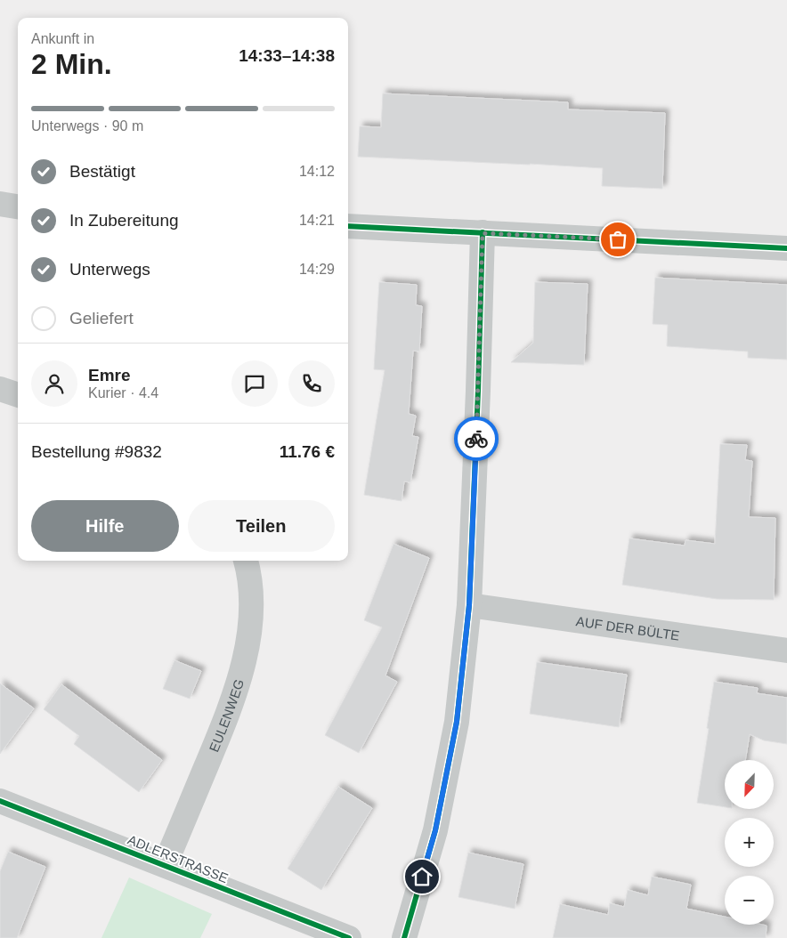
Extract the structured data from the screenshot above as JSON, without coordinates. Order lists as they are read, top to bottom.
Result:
{
  "streets": {
    "street": ["AUF DER BÜLTE", "EULENWEG", "ADLERSTRASSE"]
  },
  "crossings": [
    ["EULENWEG", "ADLERSTRASSE"]
  ],
  "north": "bottom left",
  "page": {
    "heading": ["2 Min.", "Ankunft in", "14:33–14:38"],
    "panel": [
      "Emre",
      "Kurier · 4.4",
      "Bestellung #9832",
      "11.76 €"
    ],
    "bar": "Unterwegs · 90 m",
    "list": [
      ["Bestätigt", "14:12"],
      ["In Zubereitung", "14:21"],
      ["Unterwegs", "14:29"],
      "Geliefert"
    ],
    "buttons": ["Hilfe", "Teilen"],
    "map_buttons": ["+", "−"]
  }
}
